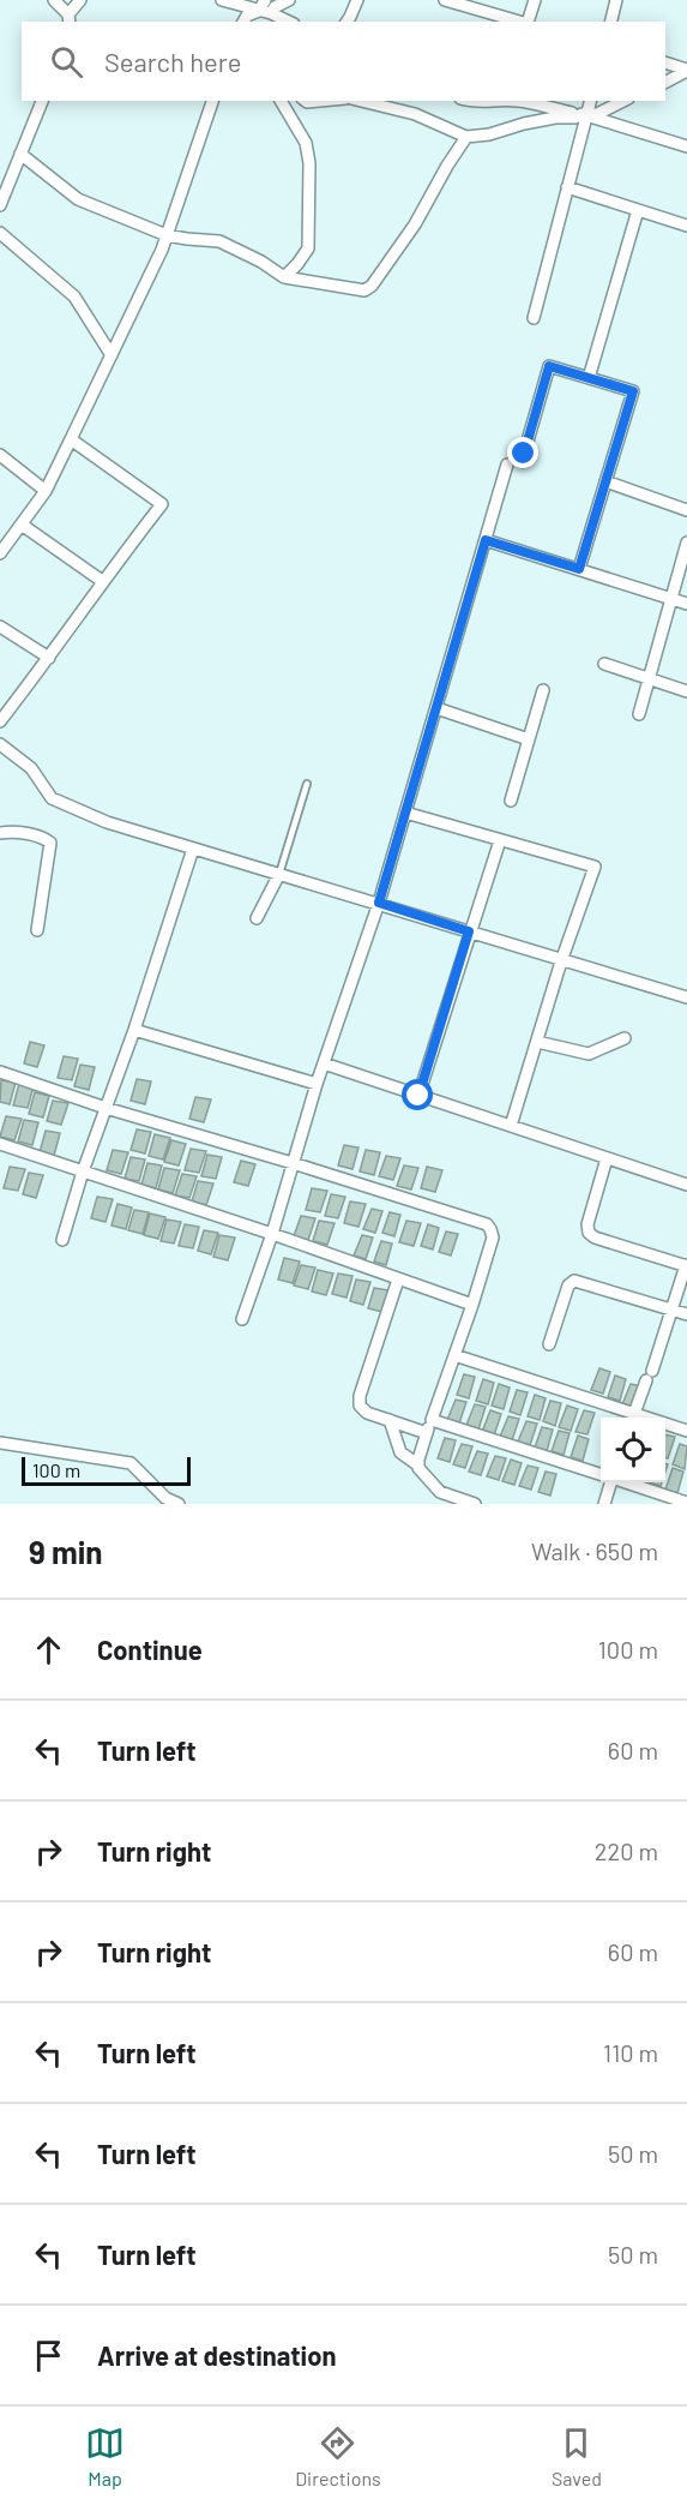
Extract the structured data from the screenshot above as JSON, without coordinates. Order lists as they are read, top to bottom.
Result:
{
  "scale_bar": "100 m",
  "page": {
    "search": "Search here",
    "scale": "100 m",
    "heading": ["9 min", "Walk · 650 m"],
    "list": [
      ["Continue", "100 m"],
      ["Turn left", "60 m"],
      ["Turn right", "220 m"],
      ["Turn right", "60 m"],
      ["Turn left", "110 m"],
      ["Turn left", "50 m"],
      ["Turn left", "50 m"],
      "Arrive at destination"
    ],
    "nav": ["Map", "Directions", "Saved"]
  }
}
